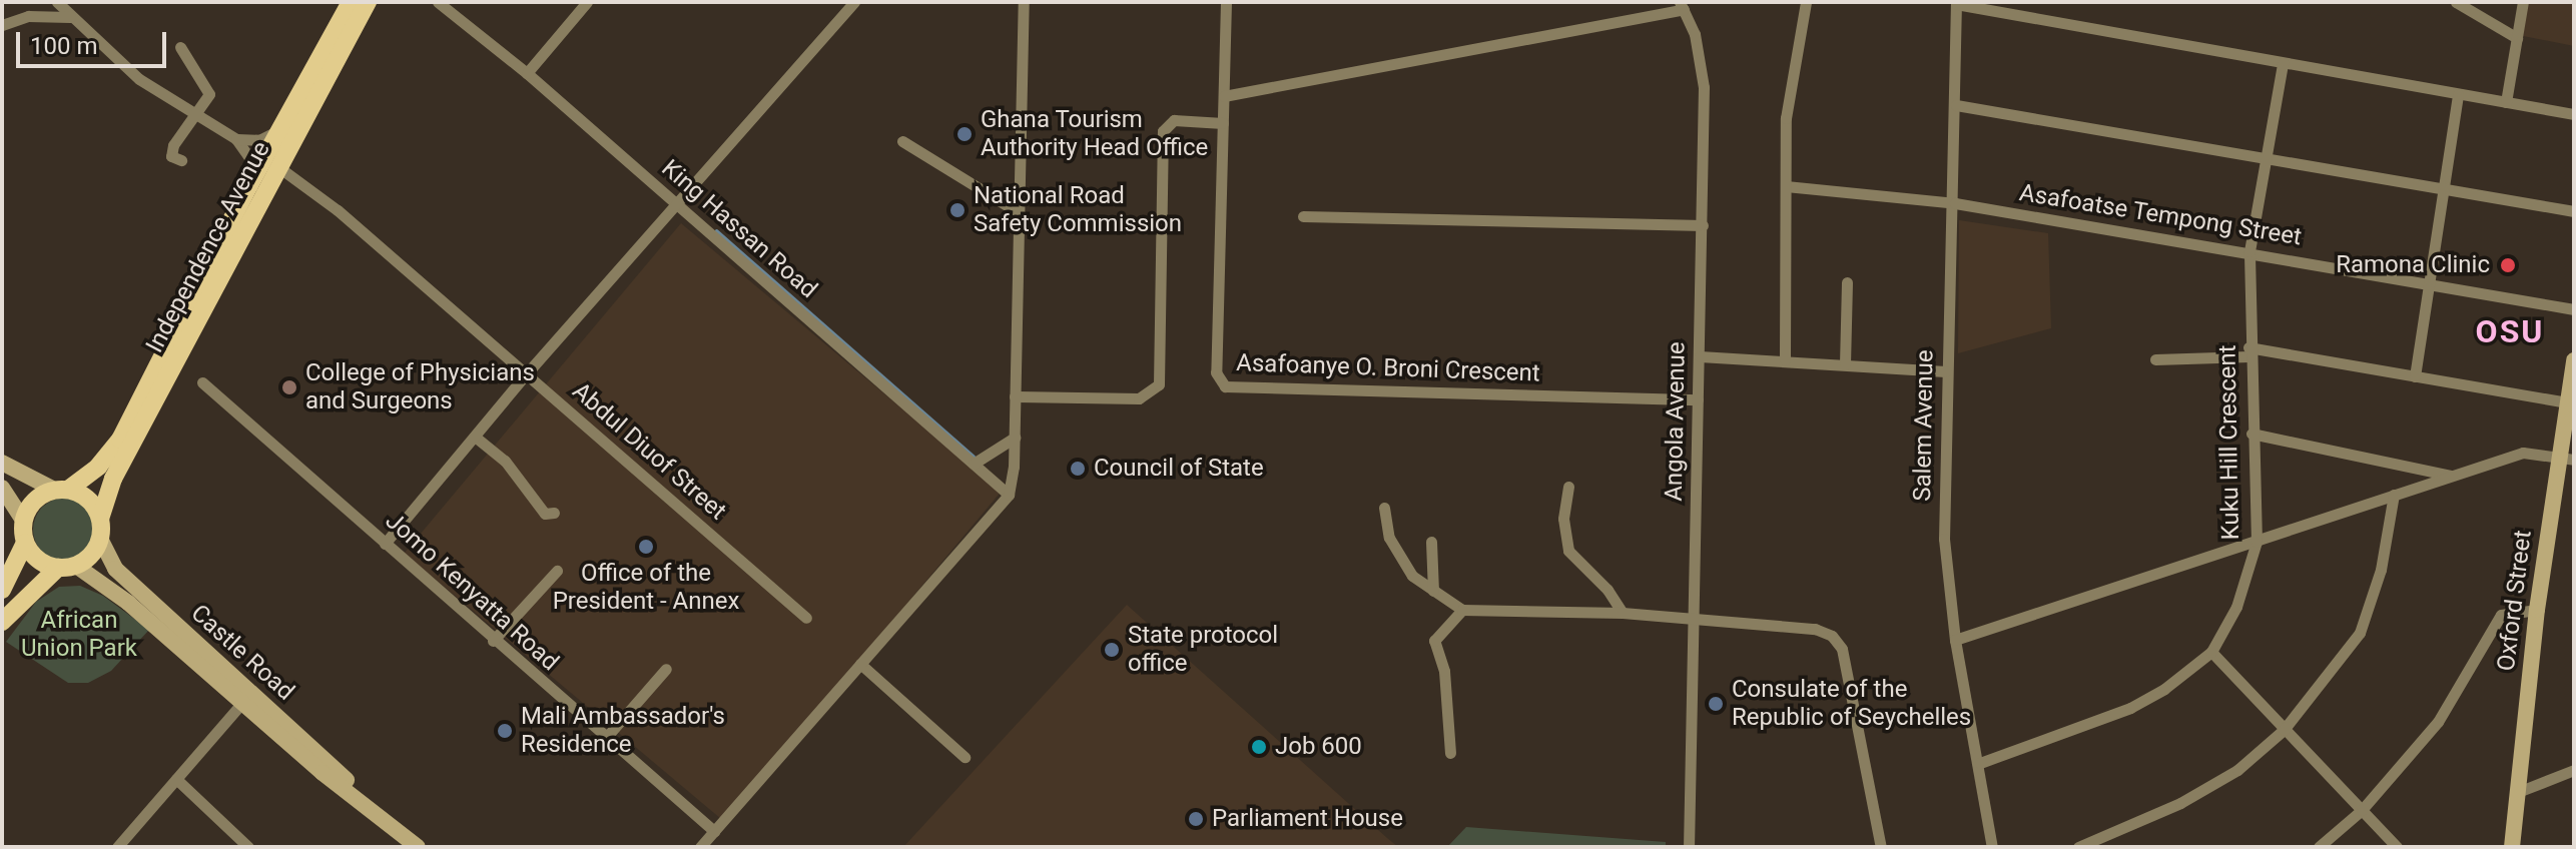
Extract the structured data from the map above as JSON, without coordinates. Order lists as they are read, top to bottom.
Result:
{
  "streets": {
    "main road": ["Independence Avenue", "Oxford Street", "Castle Road"],
    "street": [
      "Asafoatse Tempong Street",
      "King Hassan Road",
      "Asafoanye O. Broni Crescent",
      "Angola Avenue",
      "Salem Avenue",
      "Kuku Hill Crescent",
      "Abdul Diuof Street",
      "Jomo Kenyatta Road"
    ]
  },
  "crossings": [
    ["Asafoatse Tempong Street", "Salem Avenue"],
    ["Asafoatse Tempong Street", "Kuku Hill Crescent"],
    ["Independence Avenue", "Abdul Diuof Street"],
    ["Independence Avenue", "Castle Road"],
    ["Asafoanye O. Broni Crescent", "Angola Avenue"],
    ["Salem Avenue", "Kuku Hill Crescent"]
  ],
  "districts": ["OSU"],
  "parks": ["African Union Park"],
  "places": [
    "Ghana Tourism Authority Head Office",
    "National Road Safety Commission",
    "Ramona Clinic",
    "College of Physicians and Surgeons",
    "Council of State",
    "Office of the President - Annex",
    "State protocol office",
    "Consulate of the Republic of Seychelles",
    "Mali Ambassador's Residence",
    "Job 600",
    "Parliament House"
  ],
  "scale_bar": "100 m"
}
